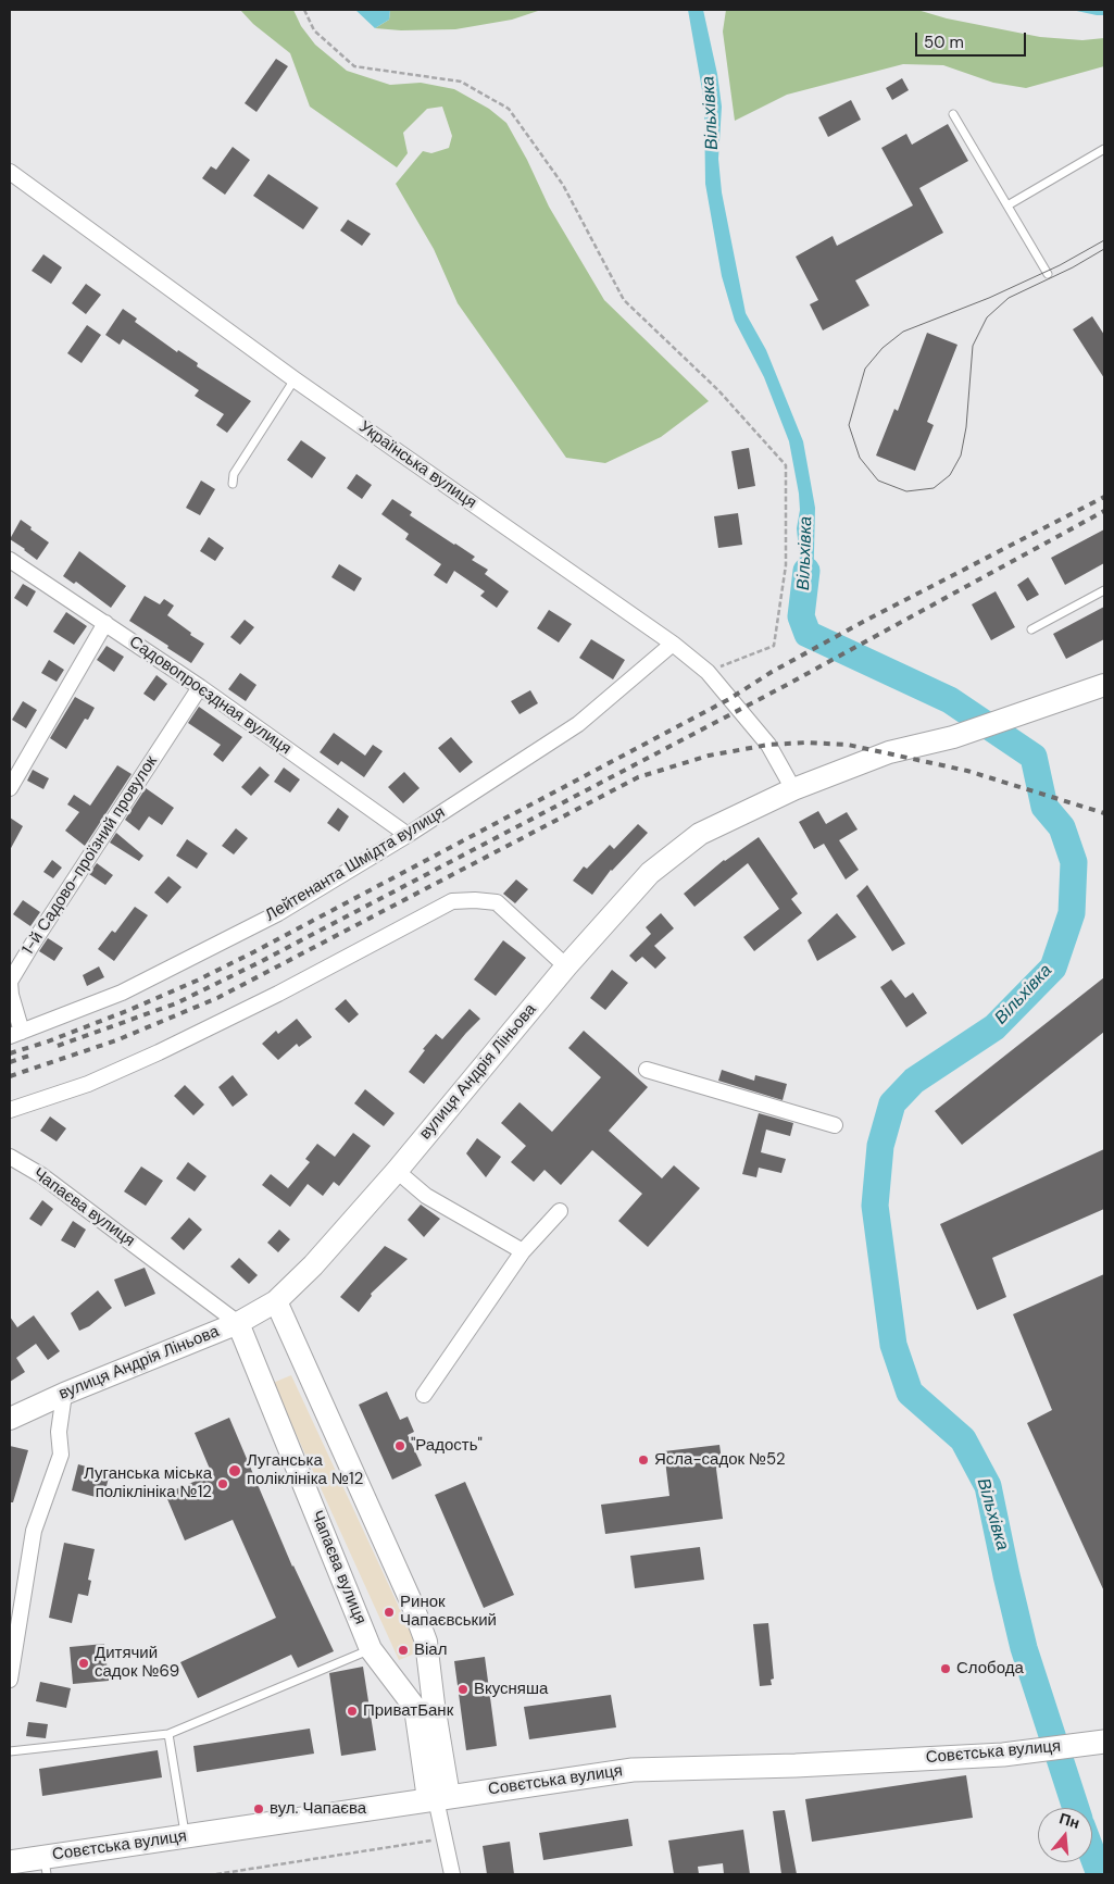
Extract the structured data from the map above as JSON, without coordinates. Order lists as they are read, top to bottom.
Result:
{
  "streets": {
    "main road": ["Совєтська вулиця"],
    "street": [
      "Українська вулиця",
      "Садовопроєздная вулиця",
      "1-й Садово-проїзний провулок",
      "Лейтенанта Шмідта вулиця",
      "вулиця Андрія Ліньова",
      "Чапаєва вулиця"
    ]
  },
  "crossings": [
    ["Українська вулиця", "Лейтенанта Шмідта вулиця"],
    ["Українська вулиця", "вулиця Андрія Ліньова"],
    ["Садовопроєздная вулиця", "1-й Садово-проїзний провулок"],
    ["Садовопроєздная вулиця", "Лейтенанта Шмідта вулиця"],
    ["1-й Садово-проїзний провулок", "Лейтенанта Шмідта вулиця"],
    ["вулиця Андрія Ліньова", "Чапаєва вулиця"],
    ["Чапаєва вулиця", "Совєтська вулиця"]
  ],
  "water": ["Вільхівка"],
  "places": [
    "\"Радость\"",
    "Ясла-садок №52",
    "Луганська поліклініка №12",
    "Луганська міська поліклініка №12",
    "Ринок Чапаєвський",
    "Віал",
    "Дитячий садок №69",
    "Слобода",
    "Вкусняша",
    "ПриватБанк",
    "вул. Чапаєва"
  ],
  "scale_bar": "50 m",
  "north": "top"
}
